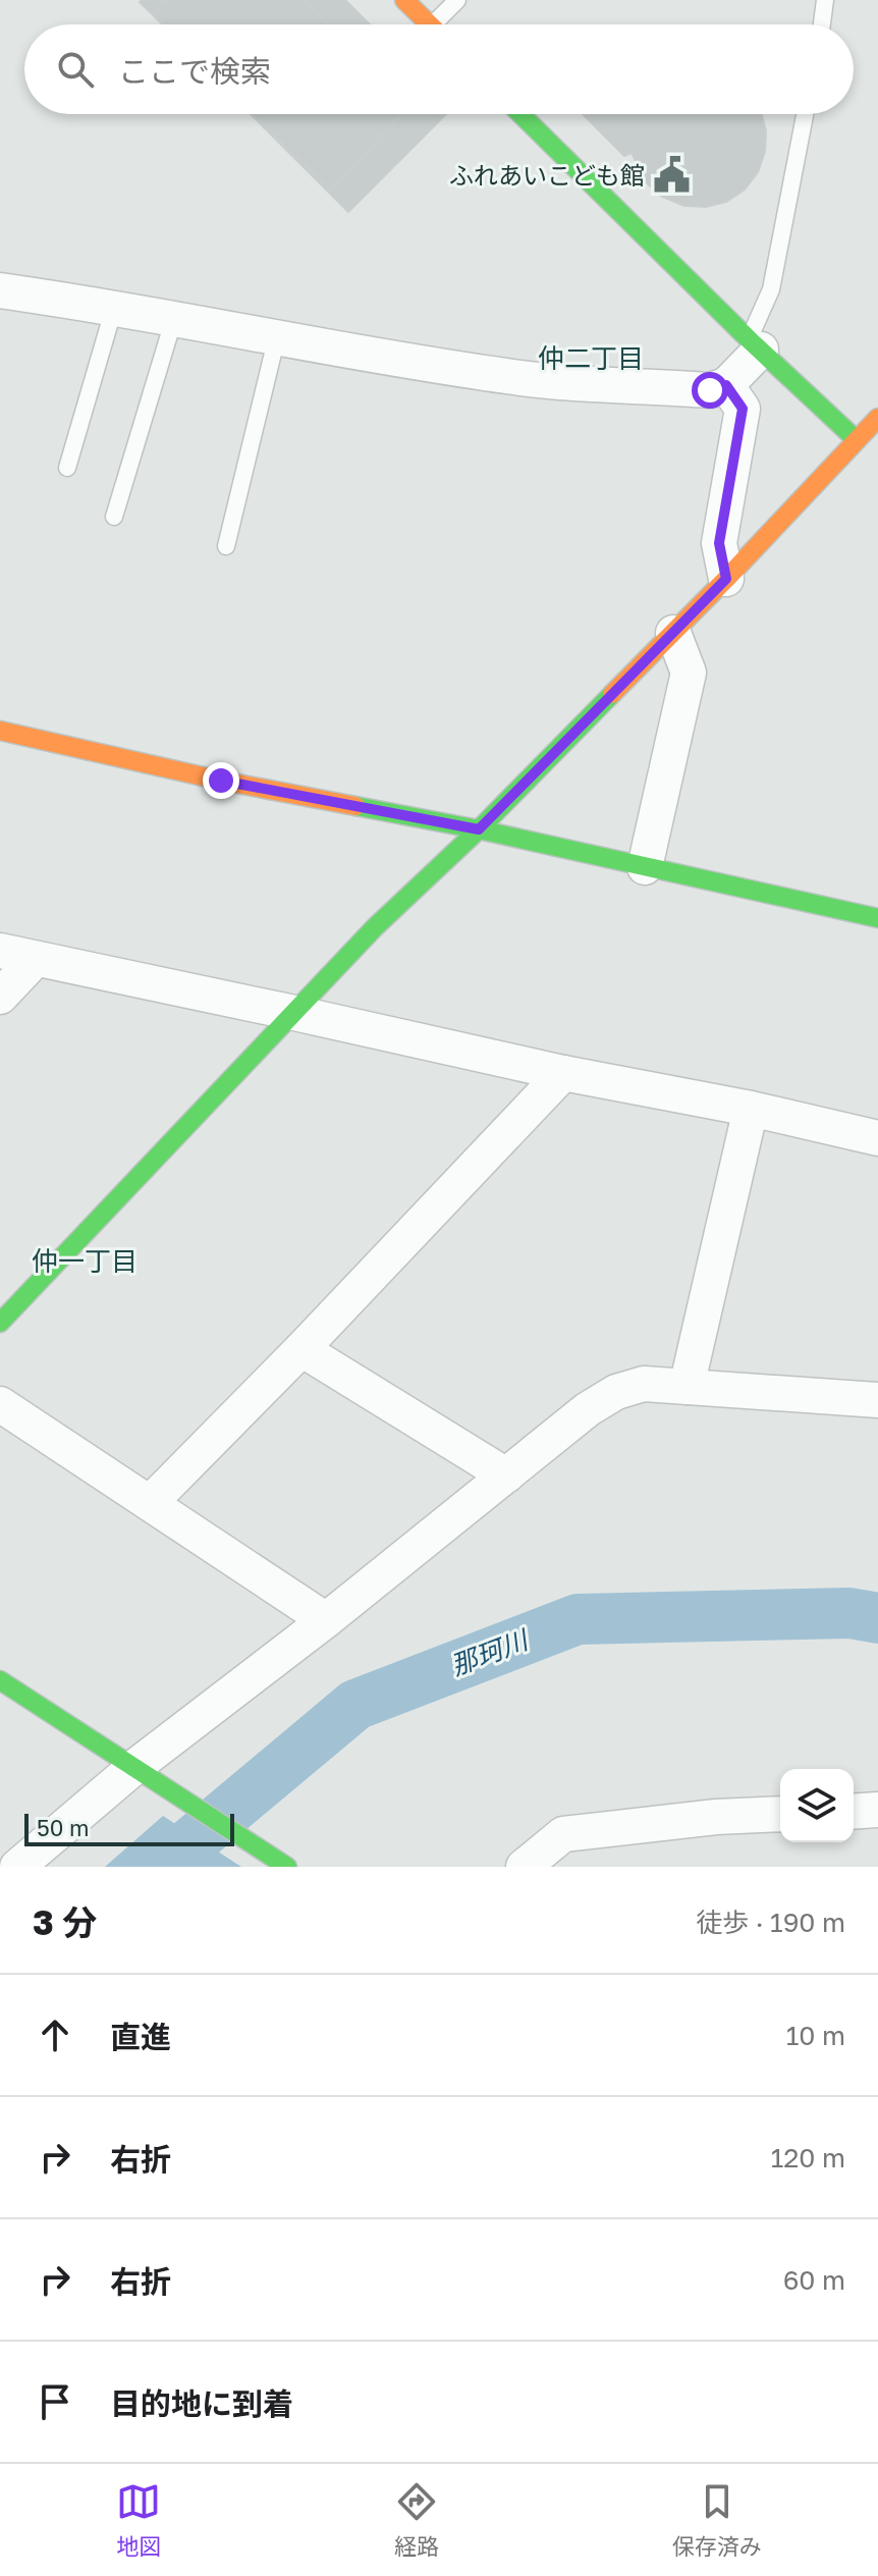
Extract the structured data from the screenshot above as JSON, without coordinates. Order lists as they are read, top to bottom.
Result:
{
  "districts": ["仲二丁目", "仲一丁目"],
  "water": ["那珂川"],
  "places": {
    "public building": ["ふれあいこども館"]
  },
  "scale_bar": "50 m",
  "page": {
    "search": "ここで検索",
    "scale": "50 m",
    "heading": ["3 分", "徒歩 · 190 m"],
    "list": [
      ["直進", "10 m"],
      ["右折", "120 m"],
      ["右折", "60 m"],
      "目的地に到着"
    ],
    "nav": ["地図", "経路", "保存済み"]
  }
}
